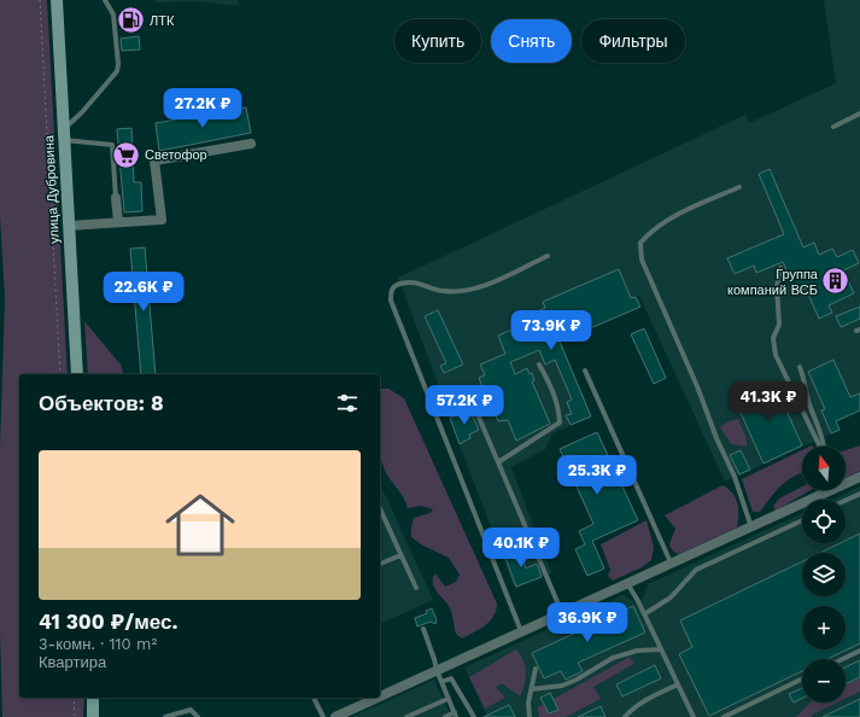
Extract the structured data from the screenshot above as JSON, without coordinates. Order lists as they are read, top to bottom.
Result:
{
  "streets": {
    "main road": ["улица Дубровина"]
  },
  "places": {
    "fuel station": ["ЛТК"],
    "supermarket": ["Светофор"],
    "building": ["Группа компаний ВСБ"]
  },
  "north": "top",
  "page": {
    "chip": ["Купить", "Снять", "Фильтры"],
    "price": [
      "27.2K ₽",
      "22.6K ₽",
      "73.9K ₽",
      "41.3K ₽",
      "57.2K ₽",
      "25.3K ₽",
      "40.1K ₽",
      "36.9K ₽"
    ],
    "heading": "Объектов: 8",
    "list": [
      {
        "name": "41 300 ₽/мес.",
        "note": "3-комн. · 110 m² · Квартира"
      }
    ],
    "map_buttons": ["+", "−"]
  }
}
